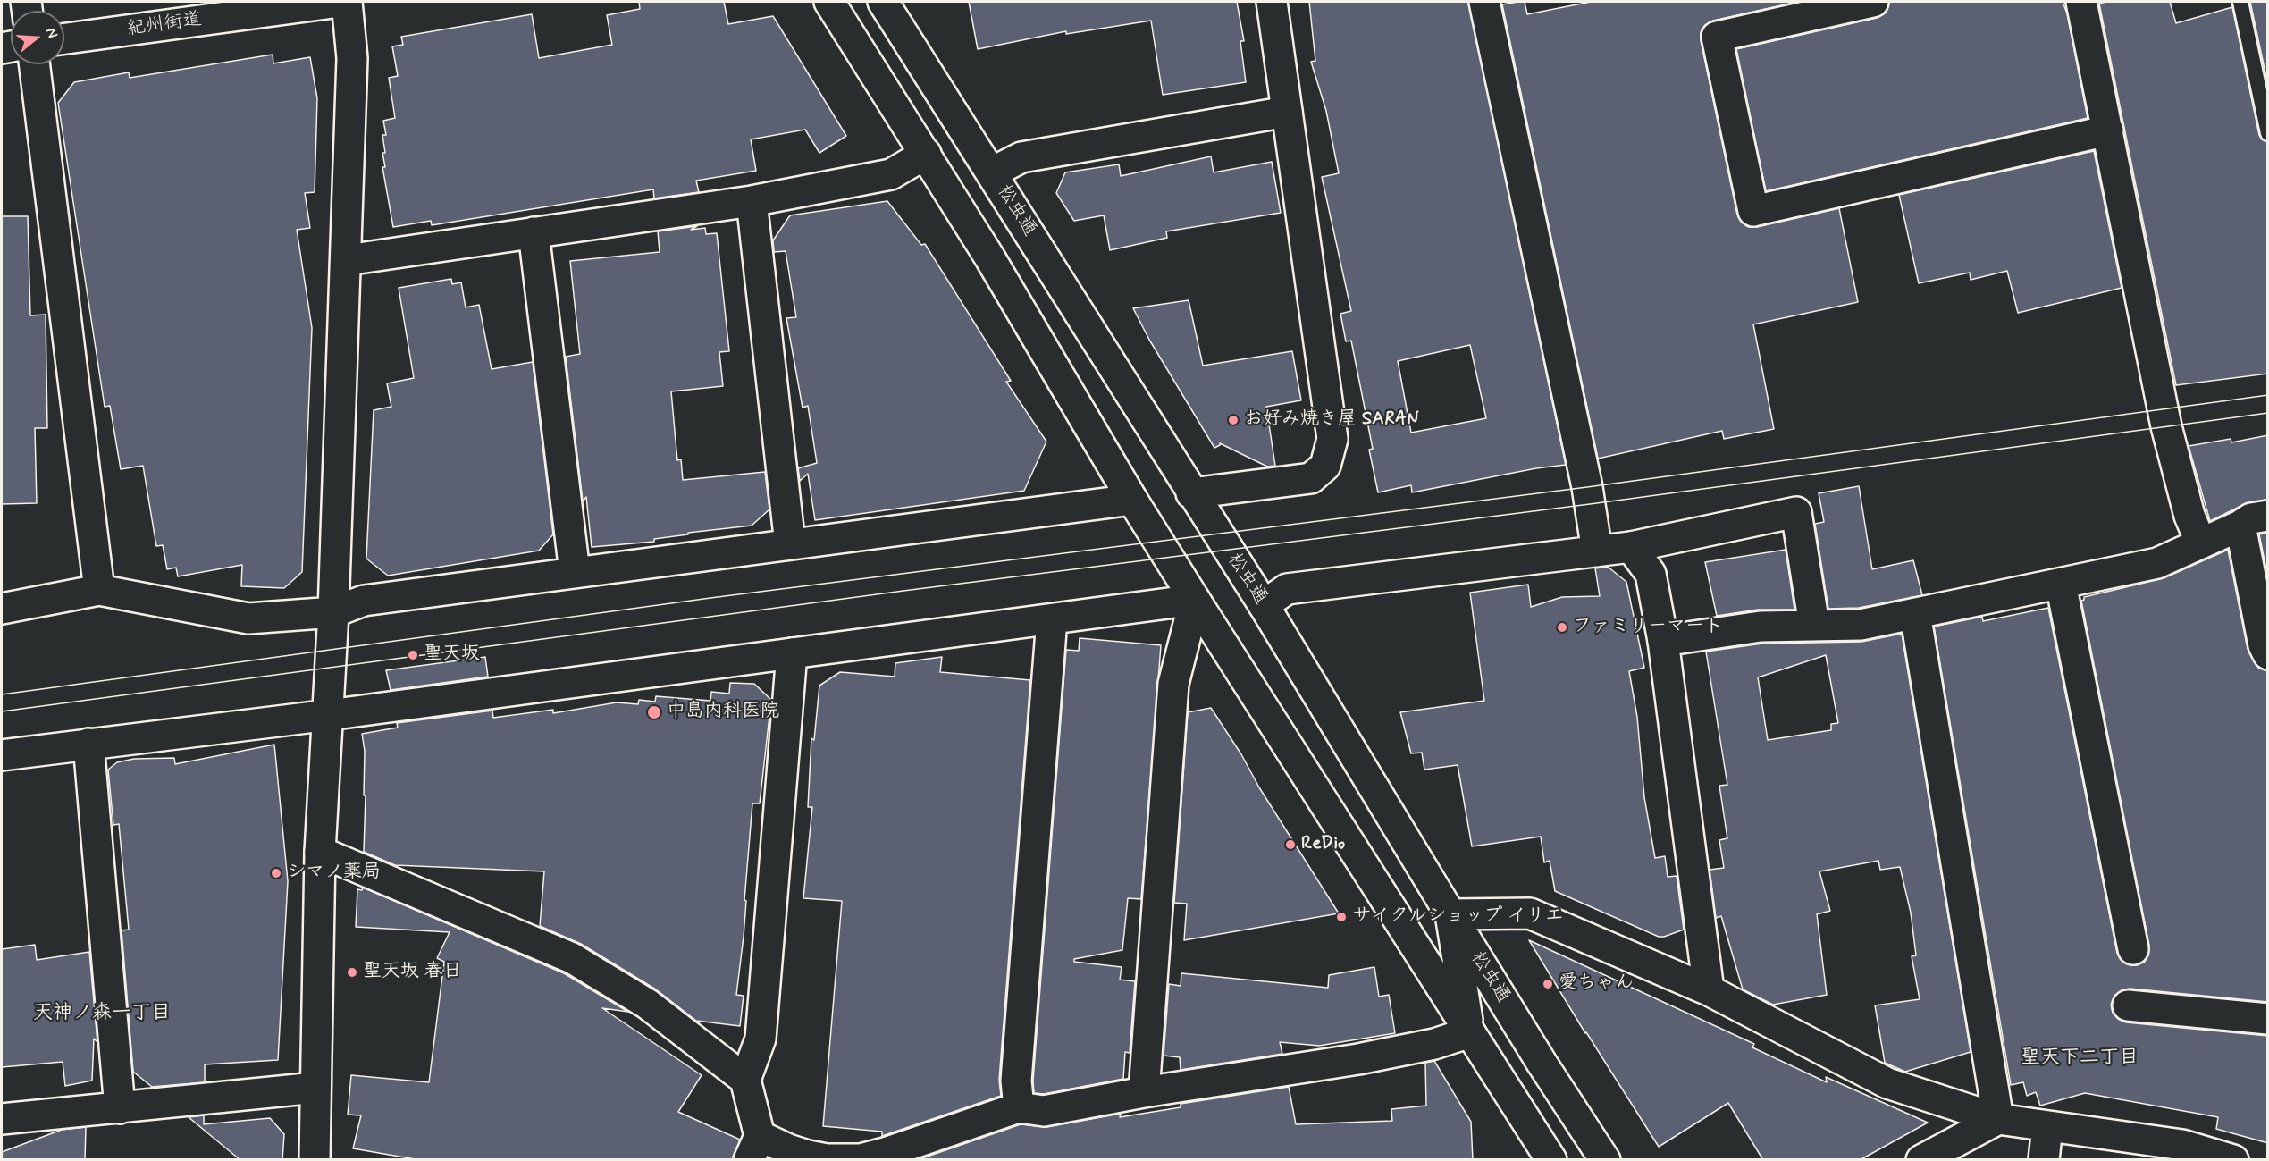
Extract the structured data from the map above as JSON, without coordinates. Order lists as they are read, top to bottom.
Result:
{
  "streets": {
    "street": ["紀州街道", "松虫通"]
  },
  "districts": ["天神ノ森一丁目", "聖天下二丁目"],
  "places": [
    "お好み焼き屋 SARAN",
    "ファミリーマート",
    "聖天坂",
    "中島内科医院",
    "ReDio",
    "シマノ薬局",
    "サイクルショップ イリエ",
    "聖天坂 春日",
    "愛ちゃん"
  ],
  "north": "right"
}
